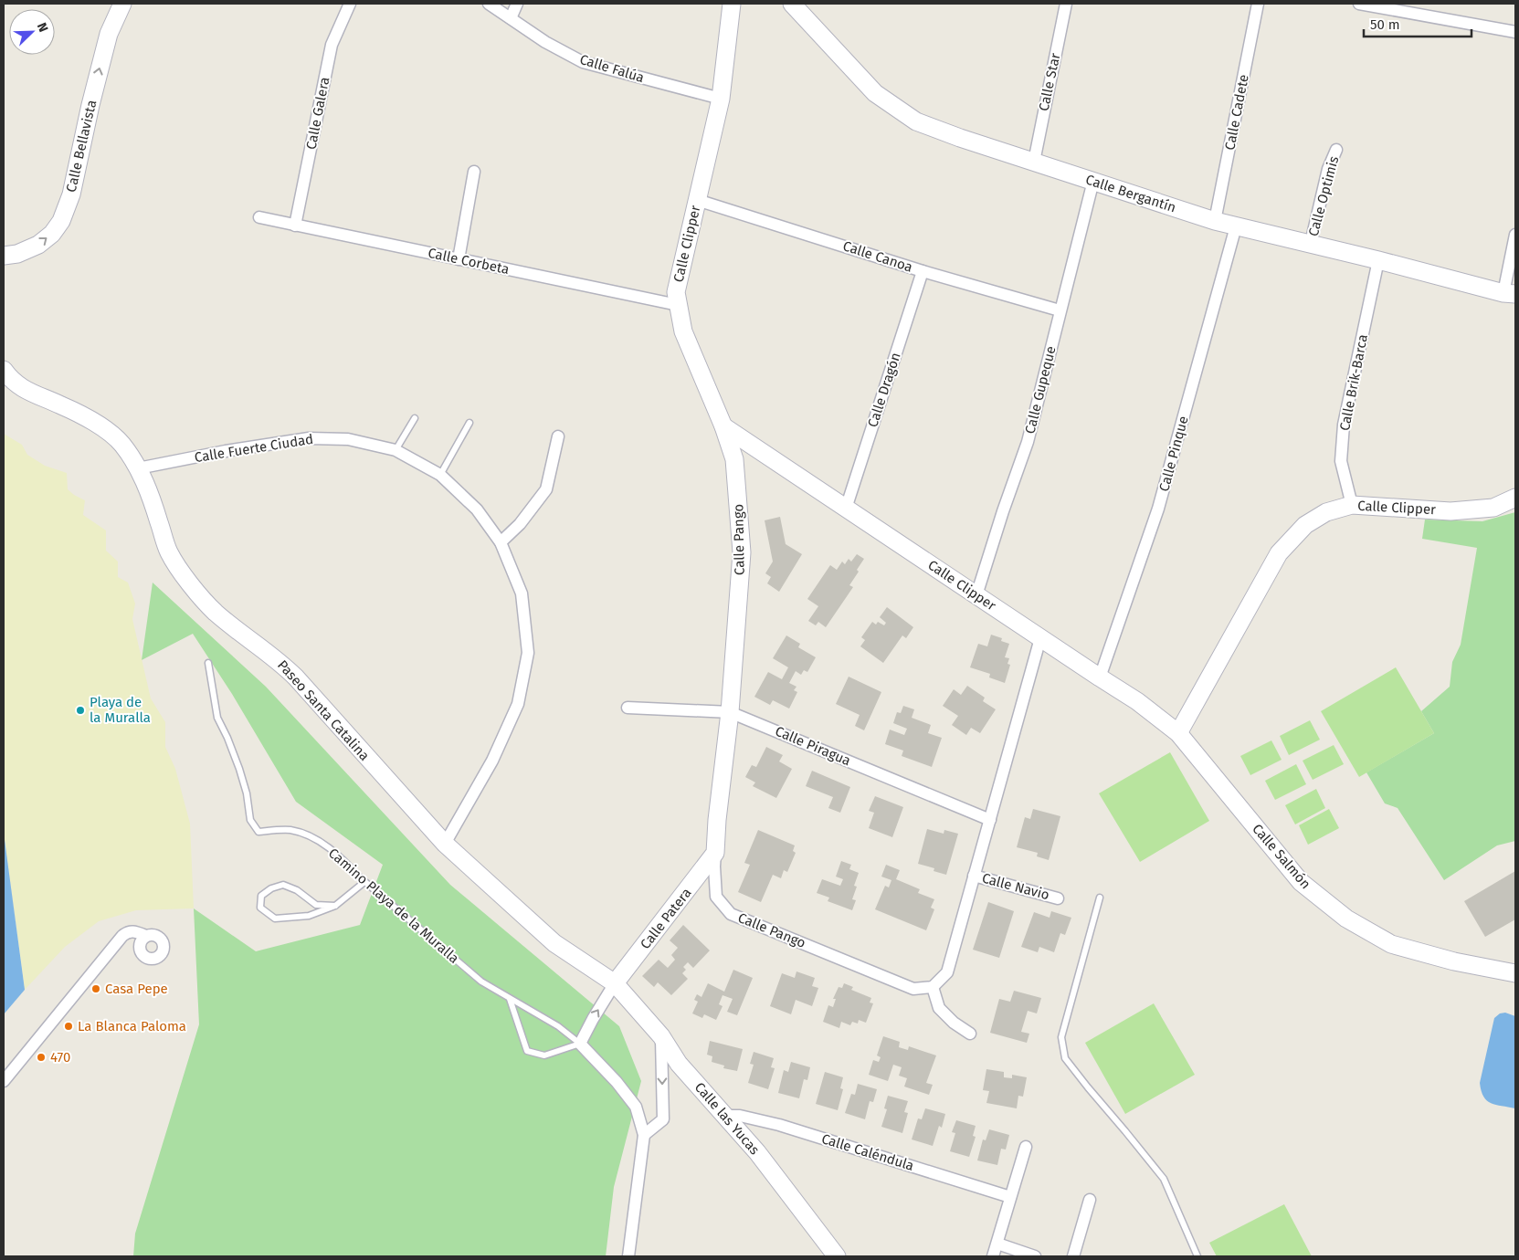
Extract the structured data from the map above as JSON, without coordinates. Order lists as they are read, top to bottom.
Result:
{
  "streets": {
    "street": [
      "Calle Falúa",
      "Calle Star",
      "Calle Cadete",
      "Calle Galera",
      "Calle Bellavista",
      "Calle Bergantín",
      "Calle Optimis",
      "Calle Clipper",
      "Calle Canoa",
      "Calle Corbeta",
      "Calle Brik-Barca",
      "Calle Dragón",
      "Calle Gupeque",
      "Calle Fuerte Ciudad",
      "Calle Pinque",
      "Calle Pango",
      "Paseo Santa Catalina",
      "Calle Piragua",
      "Calle Salmón",
      "Calle Navio",
      "Camino Playa de la Muralla",
      "Calle Patera",
      "Calle las Yucas",
      "Calle Caléndula"
    ]
  },
  "crossings": [
    ["Calle Falúa", "Calle Clipper"],
    ["Calle Star", "Calle Bergantín"],
    ["Calle Cadete", "Calle Bergantín"],
    ["Calle Galera", "Calle Corbeta"],
    ["Calle Bergantín", "Calle Optimis"],
    ["Calle Bergantín", "Calle Brik-Barca"],
    ["Calle Bergantín", "Calle Gupeque"],
    ["Calle Bergantín", "Calle Pinque"],
    ["Calle Clipper", "Calle Canoa"],
    ["Calle Clipper", "Calle Corbeta"],
    ["Calle Clipper", "Calle Brik-Barca"],
    ["Calle Clipper", "Calle Dragón"],
    ["Calle Clipper", "Calle Gupeque"],
    ["Calle Clipper", "Calle Pinque"],
    ["Calle Clipper", "Calle Pango"],
    ["Calle Clipper", "Calle Salmón"],
    ["Calle Canoa", "Calle Dragón"],
    ["Calle Canoa", "Calle Gupeque"],
    ["Calle Fuerte Ciudad", "Paseo Santa Catalina"],
    ["Calle Pango", "Calle Piragua"],
    ["Calle Pango", "Calle Patera"],
    ["Paseo Santa Catalina", "Calle Patera"],
    ["Paseo Santa Catalina", "Calle las Yucas"],
    ["Calle Patera", "Calle las Yucas"],
    ["Calle las Yucas", "Calle Caléndula"]
  ],
  "one_way": ["Calle Bellavista"],
  "places": [
    "Playa de la Muralla",
    "Casa Pepe",
    "La Blanca Paloma",
    "470"
  ],
  "scale_bar": "50 m",
  "north": "top right"
}
